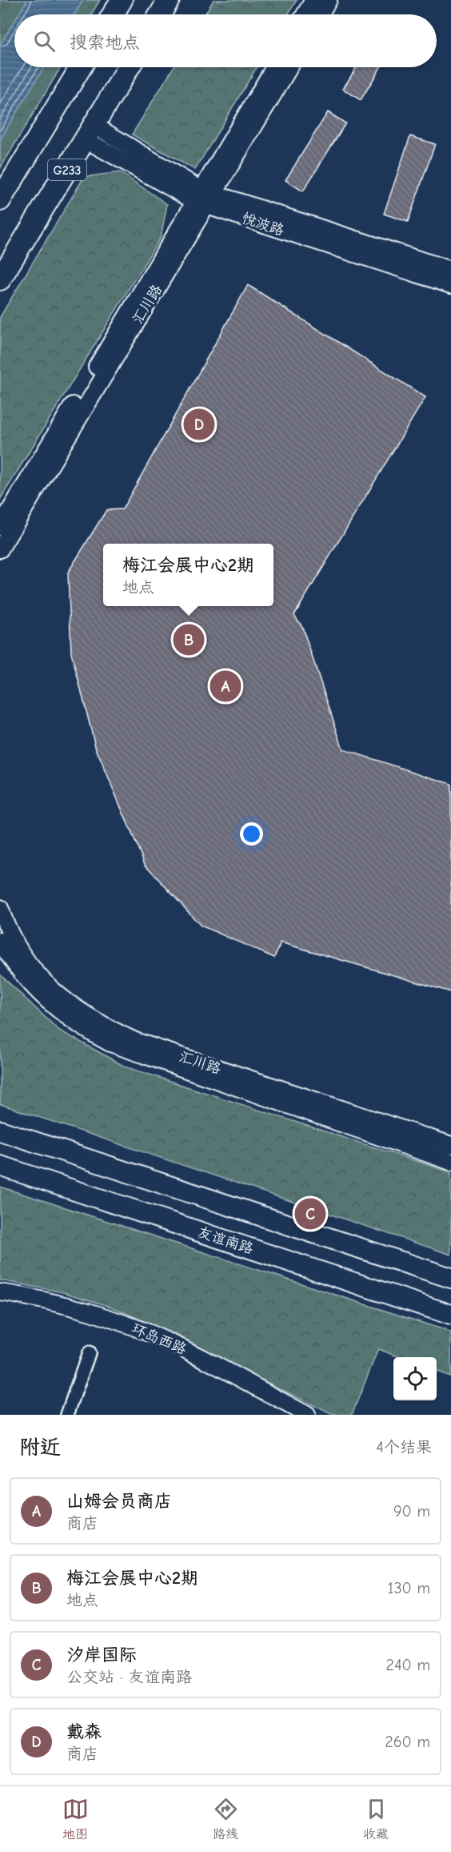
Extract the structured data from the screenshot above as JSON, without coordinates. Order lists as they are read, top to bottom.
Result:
{
  "streets": {
    "highway": ["G233"],
    "main road": ["友谊南路"],
    "street": ["悦波路", "汇川路", "环岛西路"]
  },
  "crossings": [
    ["G233", "悦波路"],
    ["悦波路", "汇川路"]
  ],
  "page": {
    "search": "搜索地点",
    "pins": [
      "D",
      "B",
      "A",
      "C"
    ],
    "popup": ["梅江会展中心2期", "地点"],
    "heading": ["附近", "4个结果"],
    "list": [
      {
        "mark": "A",
        "name": "山姆会员商店",
        "note": "商店",
        "value": "90 m"
      },
      {
        "mark": "B",
        "name": "梅江会展中心2期",
        "note": "地点",
        "value": "130 m"
      },
      {
        "mark": "C",
        "name": "汐岸国际",
        "note": "公交站 · 友谊南路",
        "value": "240 m"
      },
      {
        "mark": "D",
        "name": "戴森",
        "note": "商店",
        "value": "260 m"
      }
    ],
    "nav": ["地图", "路线", "收藏"]
  }
}
